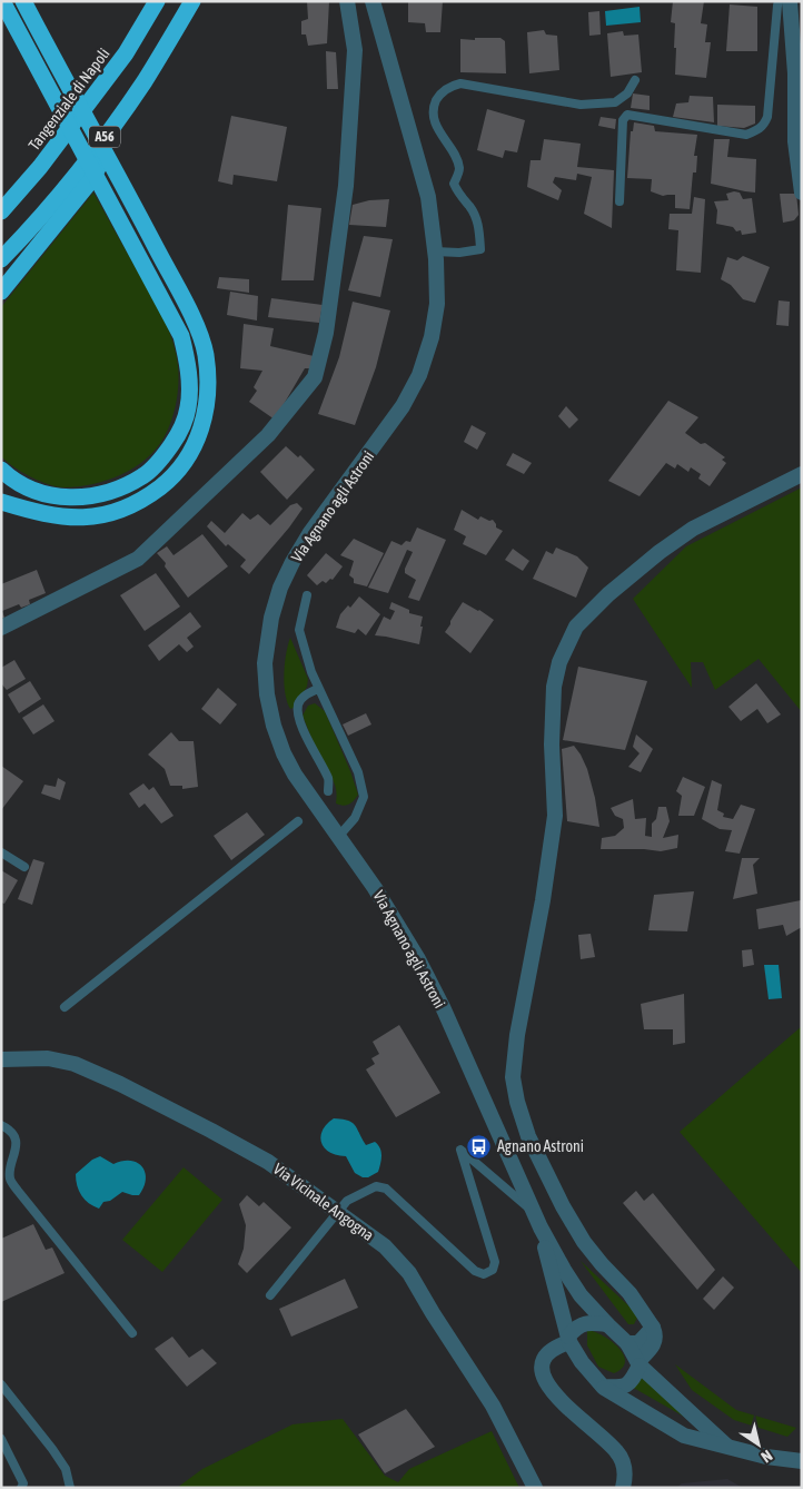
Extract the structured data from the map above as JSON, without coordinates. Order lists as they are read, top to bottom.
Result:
{
  "streets": {
    "highway": ["Tangenziale di Napoli", "A56"],
    "street": ["Via Agnano agli Astroni", "Via Vicinale Angogna"]
  },
  "places": {
    "bus stop": ["Agnano Astroni"]
  },
  "north": "bottom right"
}
